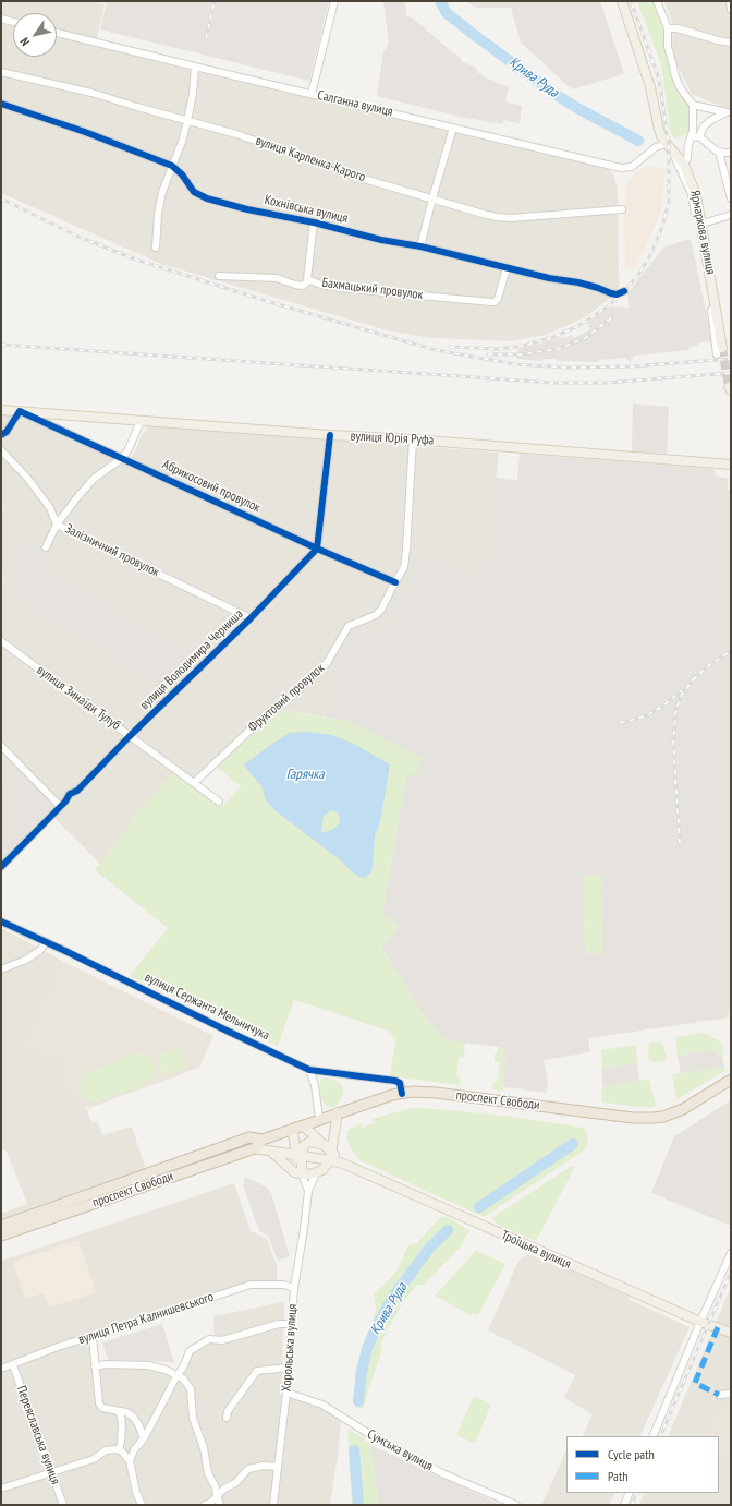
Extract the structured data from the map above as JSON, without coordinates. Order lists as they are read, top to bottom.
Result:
{
  "streets": {
    "highway": ["проспект Свободи"],
    "main road": ["Ярмаркова вулиця", "вулиця Юрія Руфа", "Троїцька вулиця"],
    "street": [
      "Салганна вулиця",
      "вулиця Карпенка-Карого",
      "Кохнівська вулиця",
      "Бахмацький провулок",
      "Абрикосовий провулок",
      "Залізничний провулок",
      "вулиця Володимира Черниша",
      "вулиця Зинаїди Тулуб",
      "Фруктовий провулок",
      "вулиця Сержанта Мельничука",
      "вулиця Петра Калнишевського",
      "Хорольська вулиця",
      "Переяславська вулиця",
      "Сумська вулиця"
    ]
  },
  "crossings": [
    ["Салганна вулиця", "Ярмаркова вулиця"],
    ["Кохнівська вулиця", "Бахмацький провулок"],
    ["вулиця Юрія Руфа", "Абрикосовий провулок"],
    ["вулиця Юрія Руфа", "Фруктовий провулок"],
    ["Абрикосовий провулок", "вулиця Володимира Черниша"],
    ["Абрикосовий провулок", "Фруктовий провулок"],
    ["Залізничний провулок", "вулиця Володимира Черниша"],
    ["вулиця Володимира Черниша", "вулиця Зинаїди Тулуб"],
    ["вулиця Зинаїди Тулуб", "Фруктовий провулок"],
    ["вулиця Сержанта Мельничука", "проспект Свободи"],
    ["вулиця Петра Калнишевського", "Хорольська вулиця"],
    ["вулиця Петра Калнишевського", "Переяславська вулиця"],
    ["Хорольська вулиця", "Сумська вулиця"]
  ],
  "water": ["Крива Руда", "Гарячка"],
  "legend": ["Cycle path", "Path"],
  "north": "bottom left"
}
